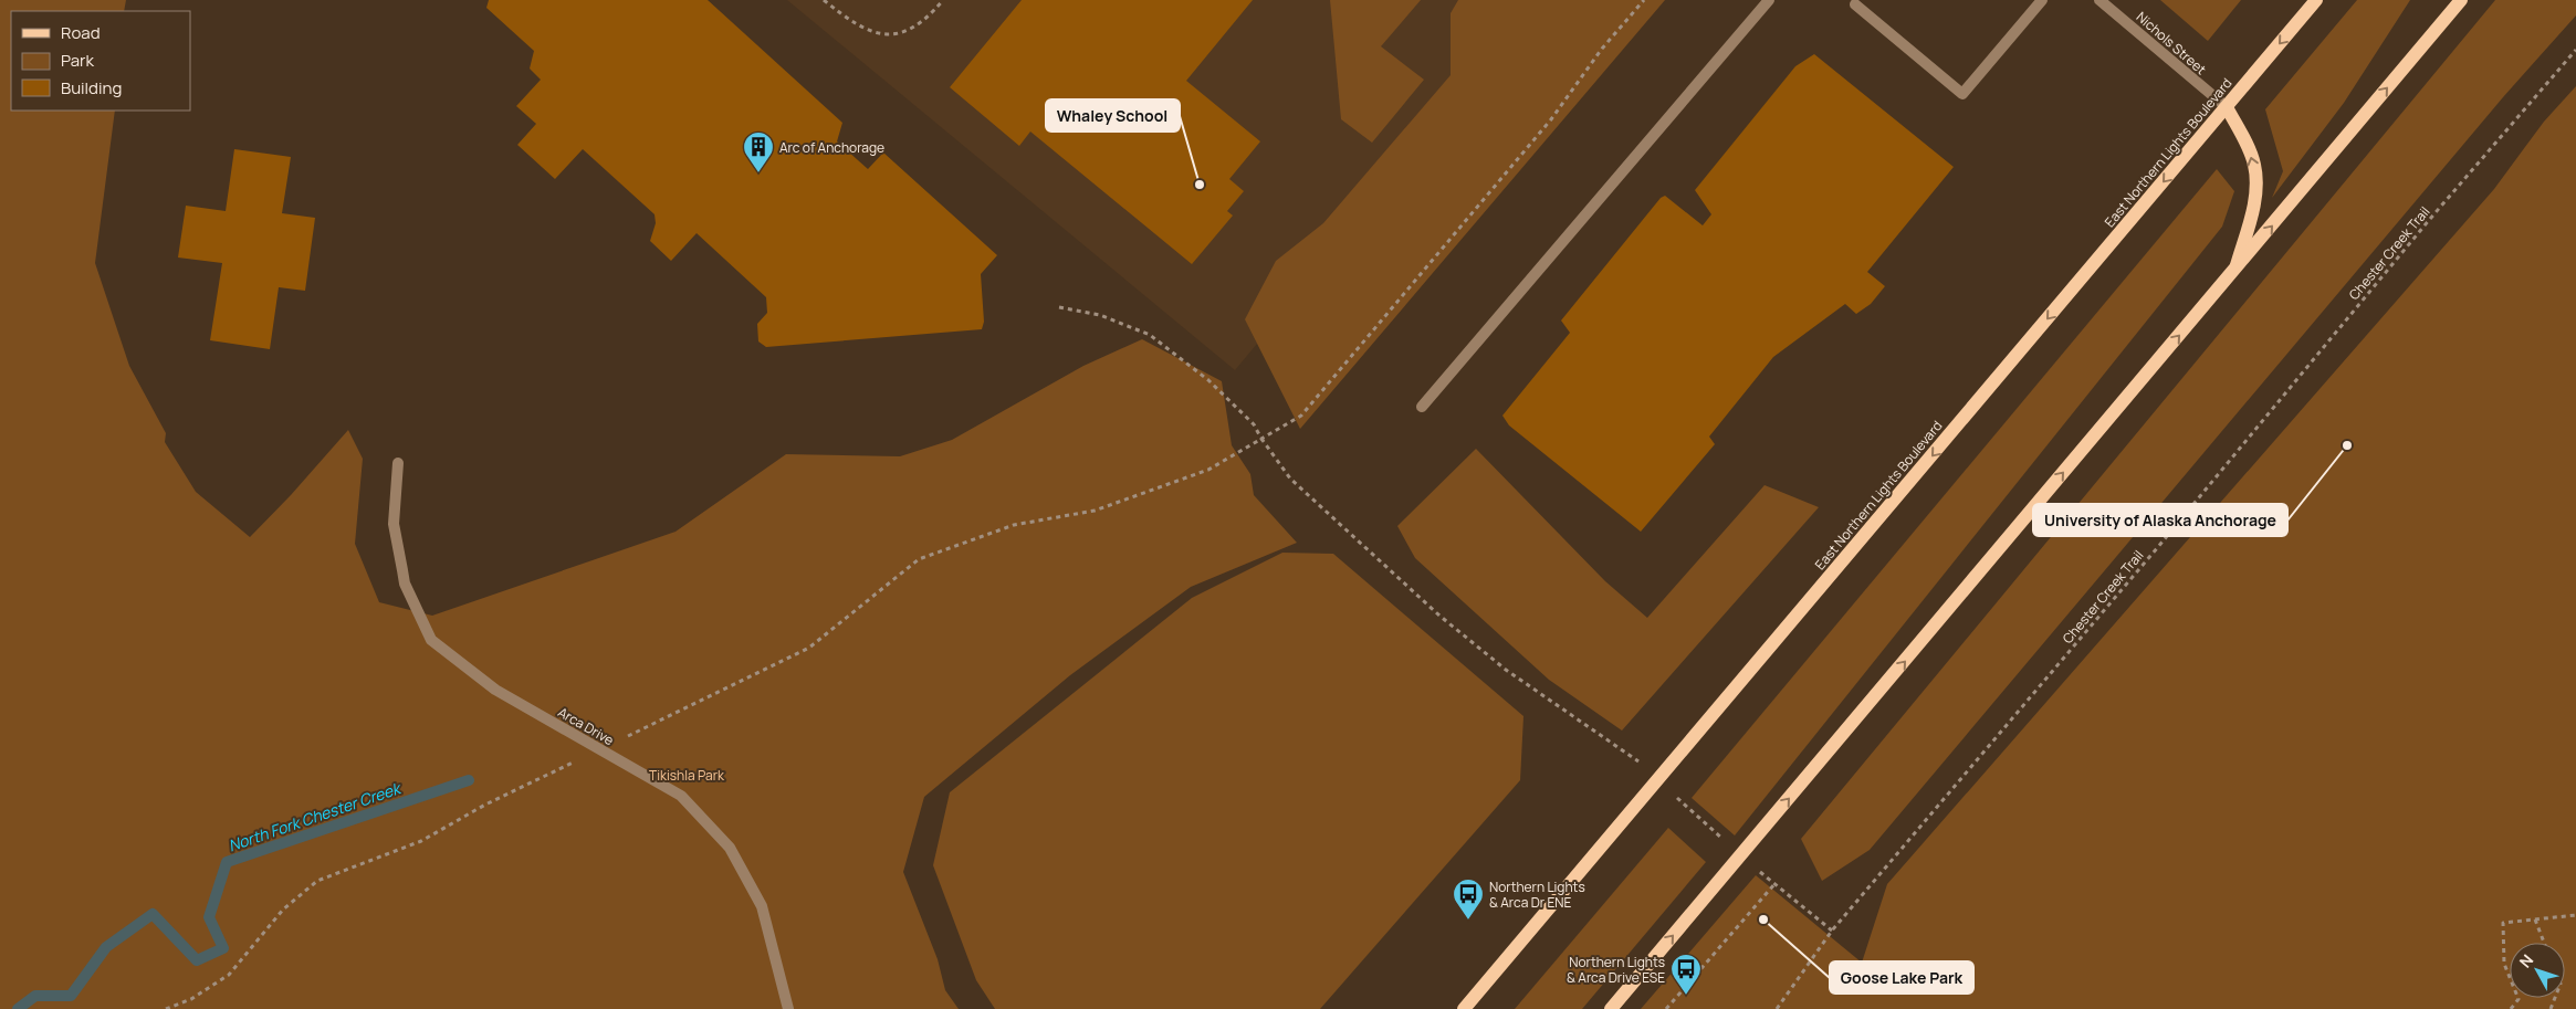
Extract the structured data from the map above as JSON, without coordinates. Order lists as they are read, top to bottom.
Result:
{
  "streets": {
    "main road": ["East Northern Lights Boulevard"],
    "street": ["Nichols Street", "Arca Drive"],
    "path": ["Chester Creek Trail"]
  },
  "crossings": [
    ["Nichols Street", "East Northern Lights Boulevard"]
  ],
  "water": ["North Fork Chester Creek"],
  "parks": ["Tikishla Park"],
  "places": {
    "building": ["Arc of Anchorage"],
    "other": ["Whaley School", "University of Alaska Anchorage", "Goose Lake Park"],
    "bus stop": ["Northern Lights & Arca Dr ENE", "Northern Lights & Arca Drive ESE"]
  },
  "legend": ["Road", "Park", "Building"],
  "north": "top left"
}
